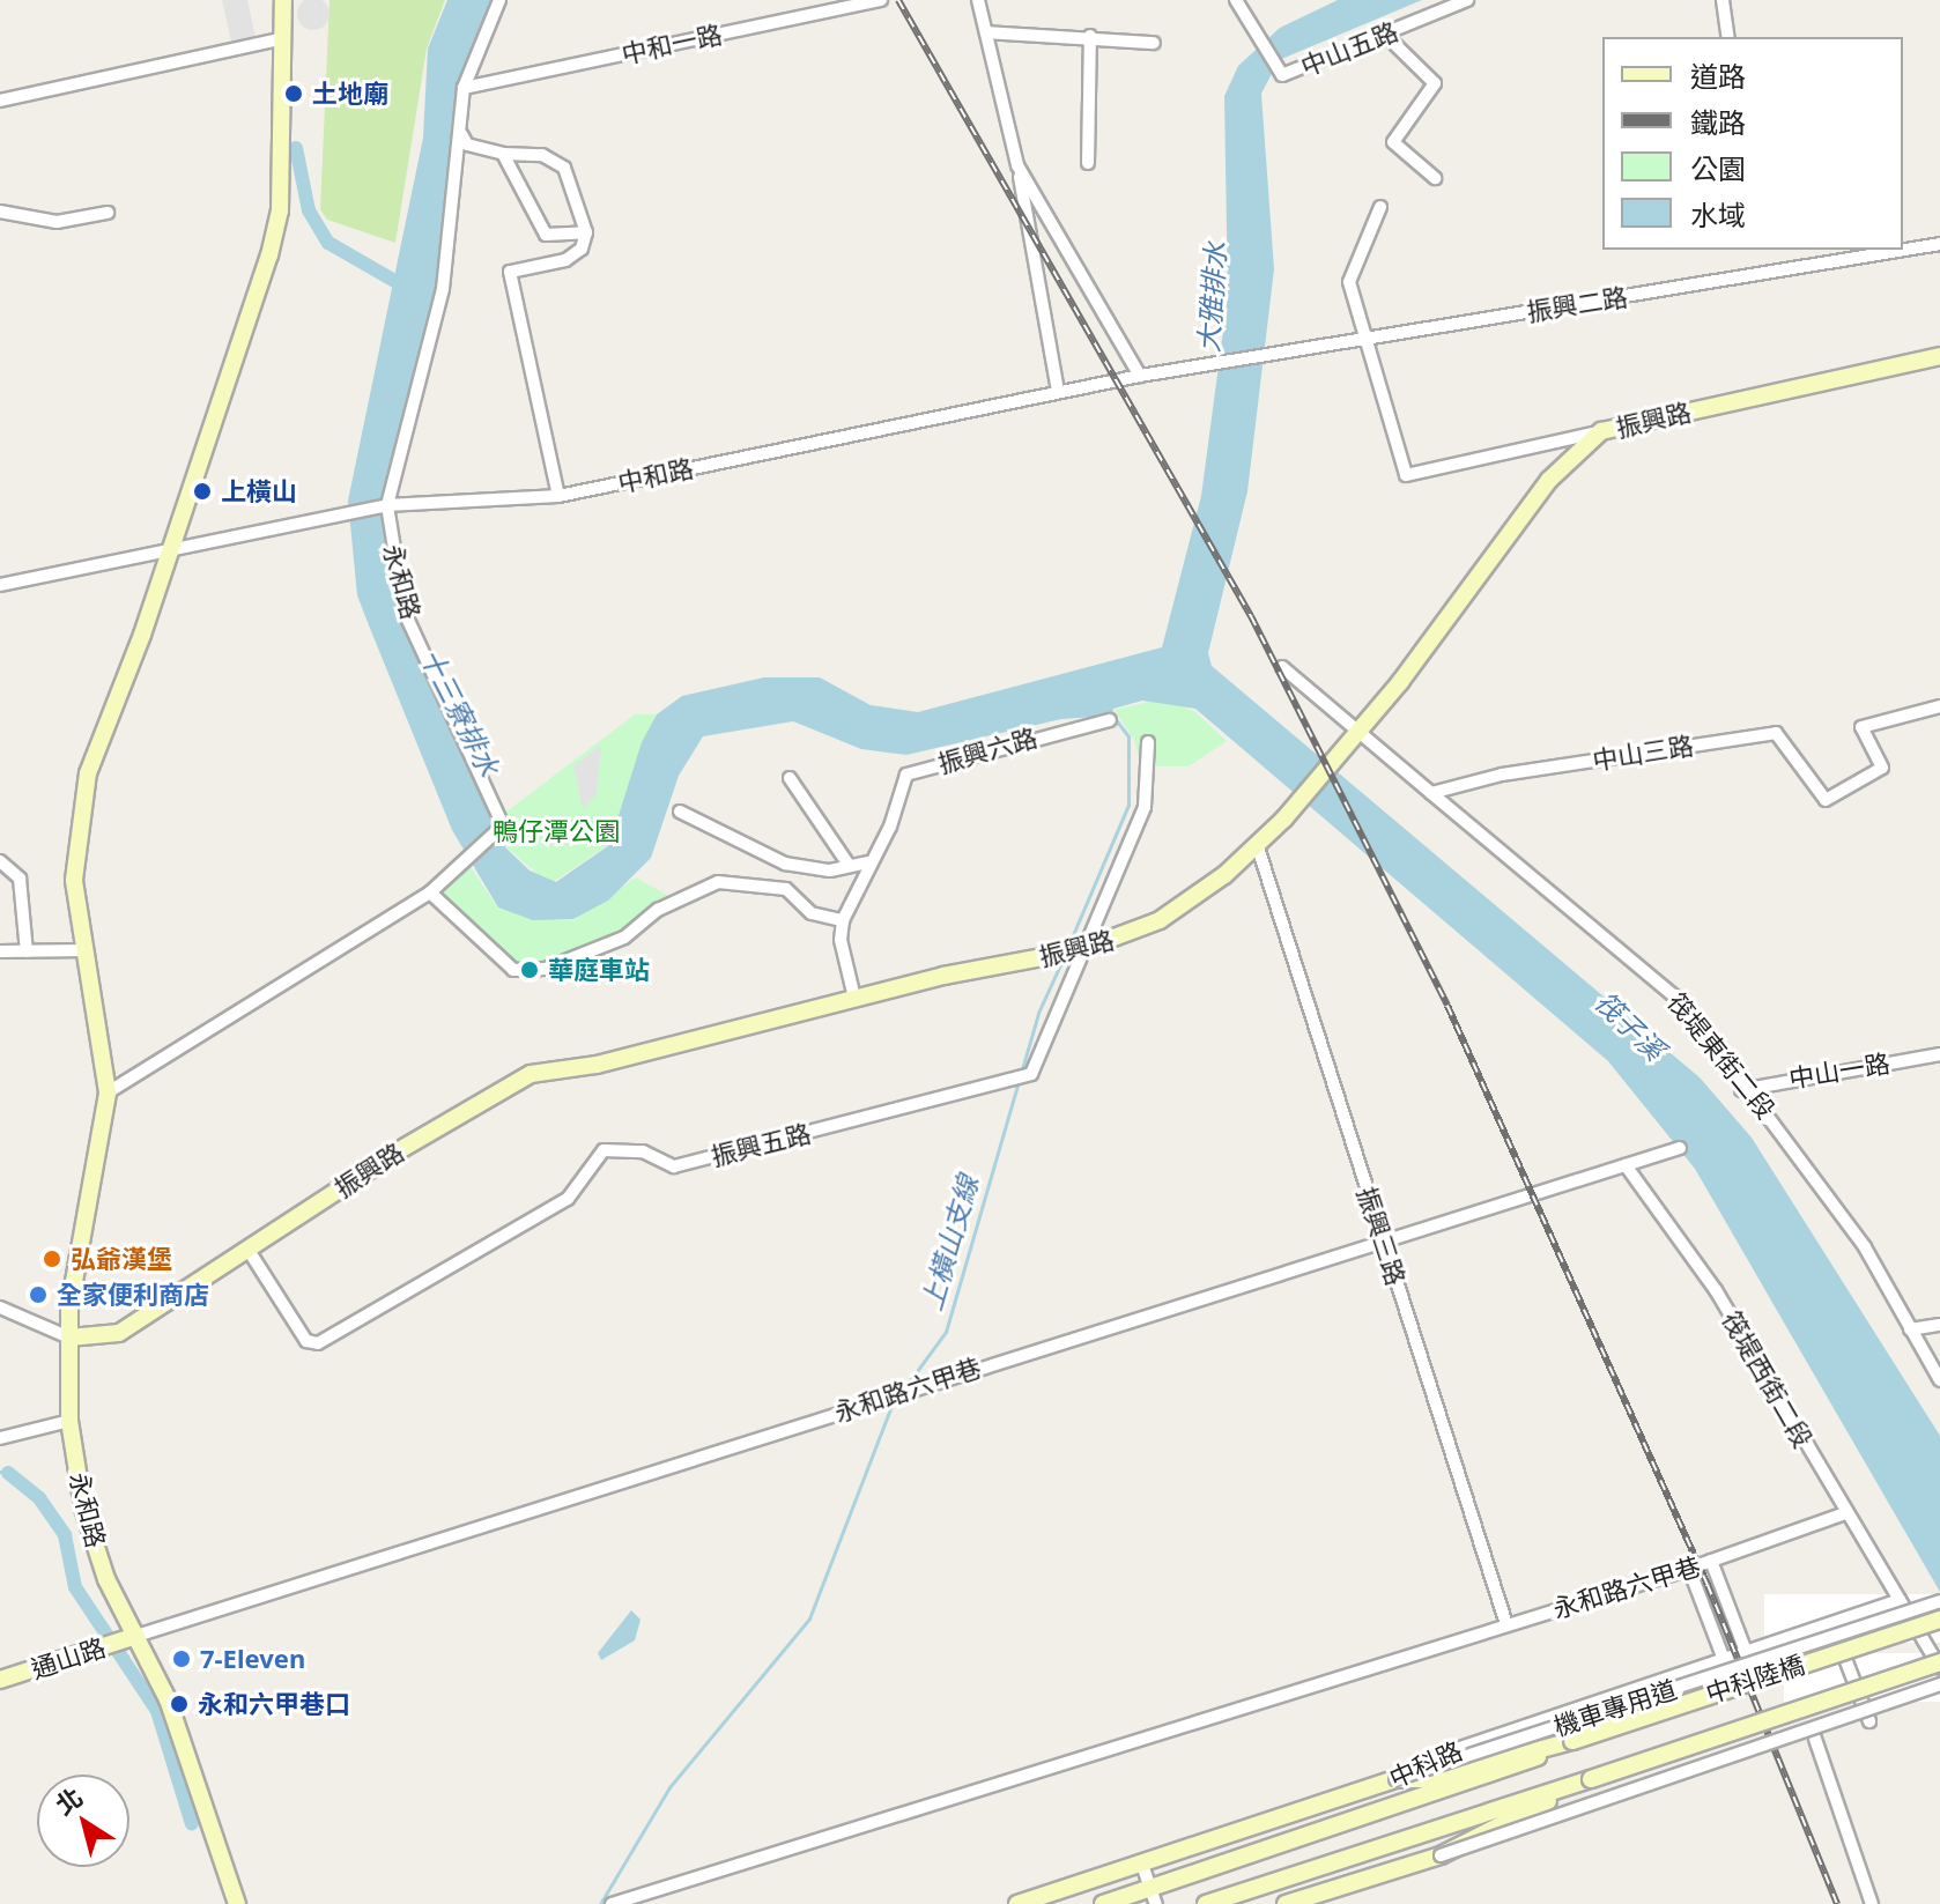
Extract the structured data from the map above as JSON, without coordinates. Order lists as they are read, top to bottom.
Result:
{
  "streets": {
    "street": [
      "中和一路",
      "中山五路",
      "振興二路",
      "振興路",
      "中和路",
      "永和路",
      "振興六路",
      "中山三路",
      "筏堤東街二段",
      "中山一路",
      "振興五路",
      "振興三路",
      "筏堤西街二段",
      "永和路六甲巷",
      "通山路",
      "中科陸橋",
      "機車專用道",
      "中科路"
    ]
  },
  "crossings": [
    ["振興二路", "中和路"],
    ["振興路", "永和路"],
    ["振興路", "振興六路"],
    ["振興路", "振興五路"],
    ["振興路", "振興三路"],
    ["中和路", "永和路"],
    ["永和路", "永和路六甲巷"],
    ["永和路", "通山路"],
    ["中山三路", "筏堤東街二段"],
    ["筏堤東街二段", "中山一路"],
    ["振興三路", "永和路六甲巷"],
    ["筏堤西街二段", "永和路六甲巷"],
    ["筏堤西街二段", "中科陸橋"],
    ["筏堤西街二段", "中科路"],
    ["永和路六甲巷", "通山路"],
    ["中科陸橋", "中科路"],
    ["機車專用道", "中科路"]
  ],
  "water": [
    "大雅排水",
    "十三寮排水",
    "筏子溪",
    "上橫山支線"
  ],
  "parks": ["鴨仔潭公園"],
  "places": [
    "土地廟",
    "上橫山",
    "華庭車站",
    "弘爺漢堡",
    "全家便利商店",
    "7-Eleven",
    "永和六甲巷口"
  ],
  "legend": [
    "道路",
    "鐵路",
    "公園",
    "水域"
  ],
  "north": "top left"
}
